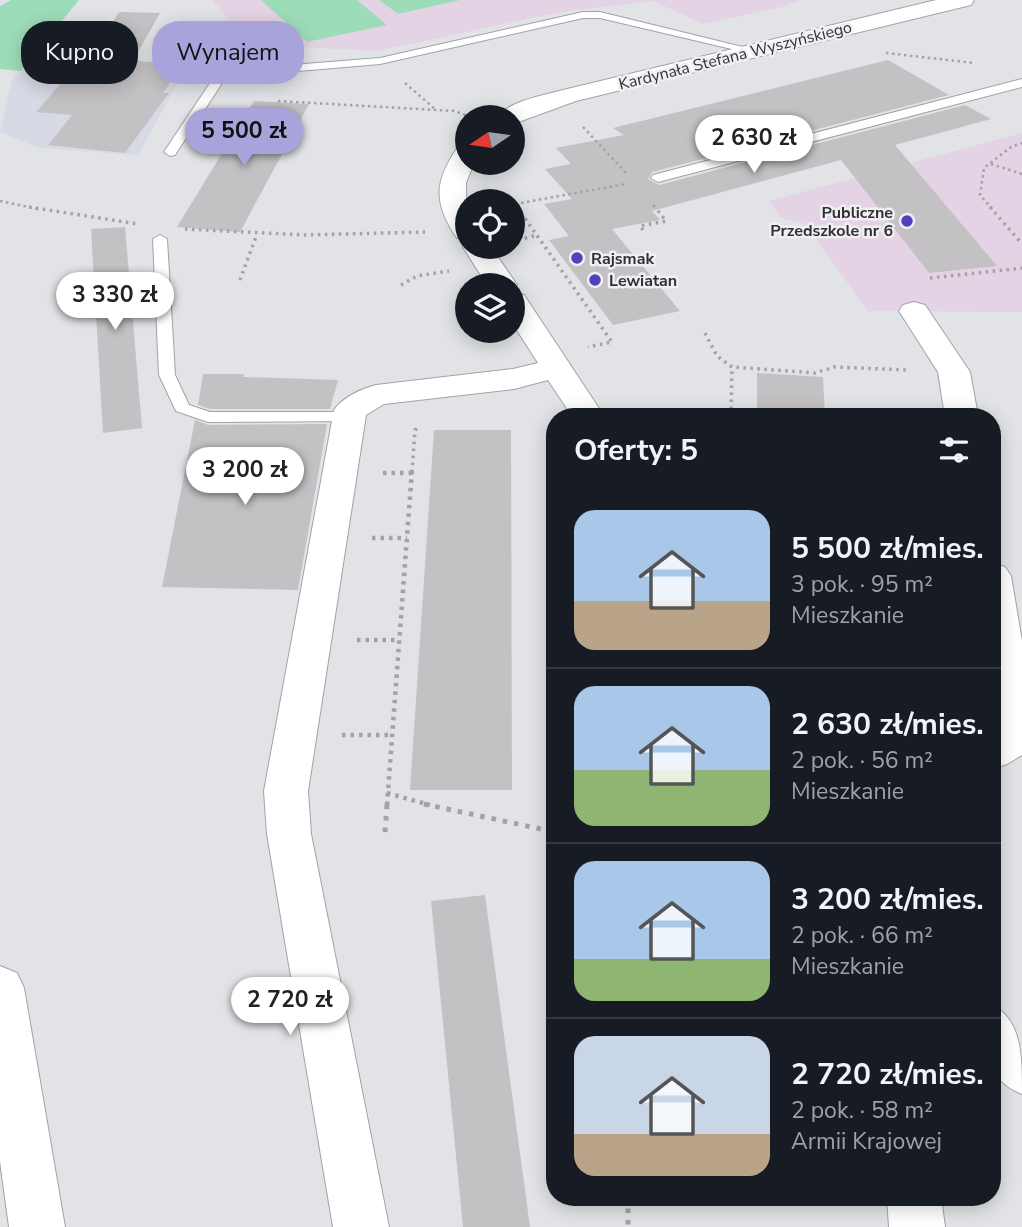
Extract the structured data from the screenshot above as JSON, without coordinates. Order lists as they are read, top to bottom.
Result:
{
  "streets": {
    "street": ["Kardynała Stefana Wyszyńskiego"]
  },
  "places": ["Publiczne Przedszkole nr 6", "Rajsmak", "Lewiatan"],
  "north": "left",
  "page": {
    "chip": ["Kupno", "Wynajem"],
    "price": [
      "5 500 zł",
      "2 630 zł",
      "3 330 zł",
      "3 200 zł",
      "2 720 zł"
    ],
    "heading": "Oferty: 5",
    "list": [
      {
        "name": "5 500 zł/mies.",
        "note": "3 pok. · 95 m² · Mieszkanie"
      },
      {
        "name": "2 630 zł/mies.",
        "note": "2 pok. · 56 m² · Mieszkanie"
      },
      {
        "name": "3 200 zł/mies.",
        "note": "2 pok. · 66 m² · Mieszkanie"
      },
      {
        "name": "2 720 zł/mies.",
        "note": "2 pok. · 58 m² · Armii Krajowej"
      }
    ]
  }
}
